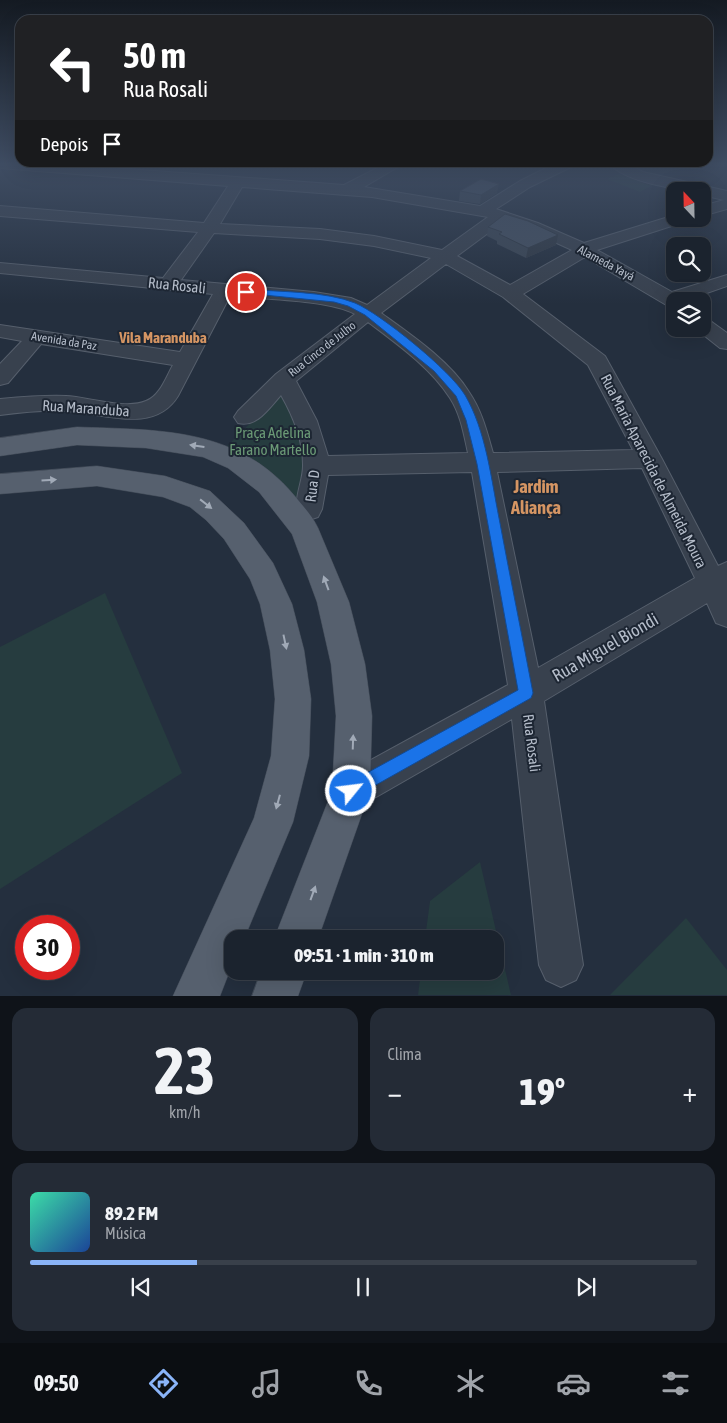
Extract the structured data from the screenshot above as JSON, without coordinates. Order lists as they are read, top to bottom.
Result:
{
  "streets": {
    "street": [
      "Alameda Yayá",
      "Rua Rosali",
      "Avenida da Paz",
      "Rua Cinco de Julho",
      "Rua Maranduba",
      "Rua Maria Aparecida de Almeida Moura",
      "Rua D",
      "Rua Miguel Biondi"
    ]
  },
  "crossings": [
    ["Alameda Yayá", "Rua Cinco de Julho"],
    ["Rua Rosali", "Rua Cinco de Julho"],
    ["Rua Rosali", "Rua Maranduba"],
    ["Rua Rosali", "Rua Miguel Biondi"],
    ["Avenida da Paz", "Rua Maranduba"],
    ["Rua Cinco de Julho", "Rua Maria Aparecida de Almeida Moura"],
    ["Rua Cinco de Julho", "Rua D"],
    ["Rua Maria Aparecida de Almeida Moura", "Rua Miguel Biondi"]
  ],
  "districts": ["Vila Maranduba", "Jardim Aliança"],
  "parks": ["Praça Adelina Farano Martello"],
  "north": "top",
  "page": {
    "turn": ["50 m", "Rua Rosali"],
    "then": "Depois",
    "limit": "30",
    "trip": "09:51 · 1 min · 310 m",
    "tile": [
      ["23", "km/h"],
      "Clima"
    ],
    "heat": ["−", "19°", "+"],
    "song": ["89.2 FM", "Música"],
    "tabs": "09:50"
  }
}
